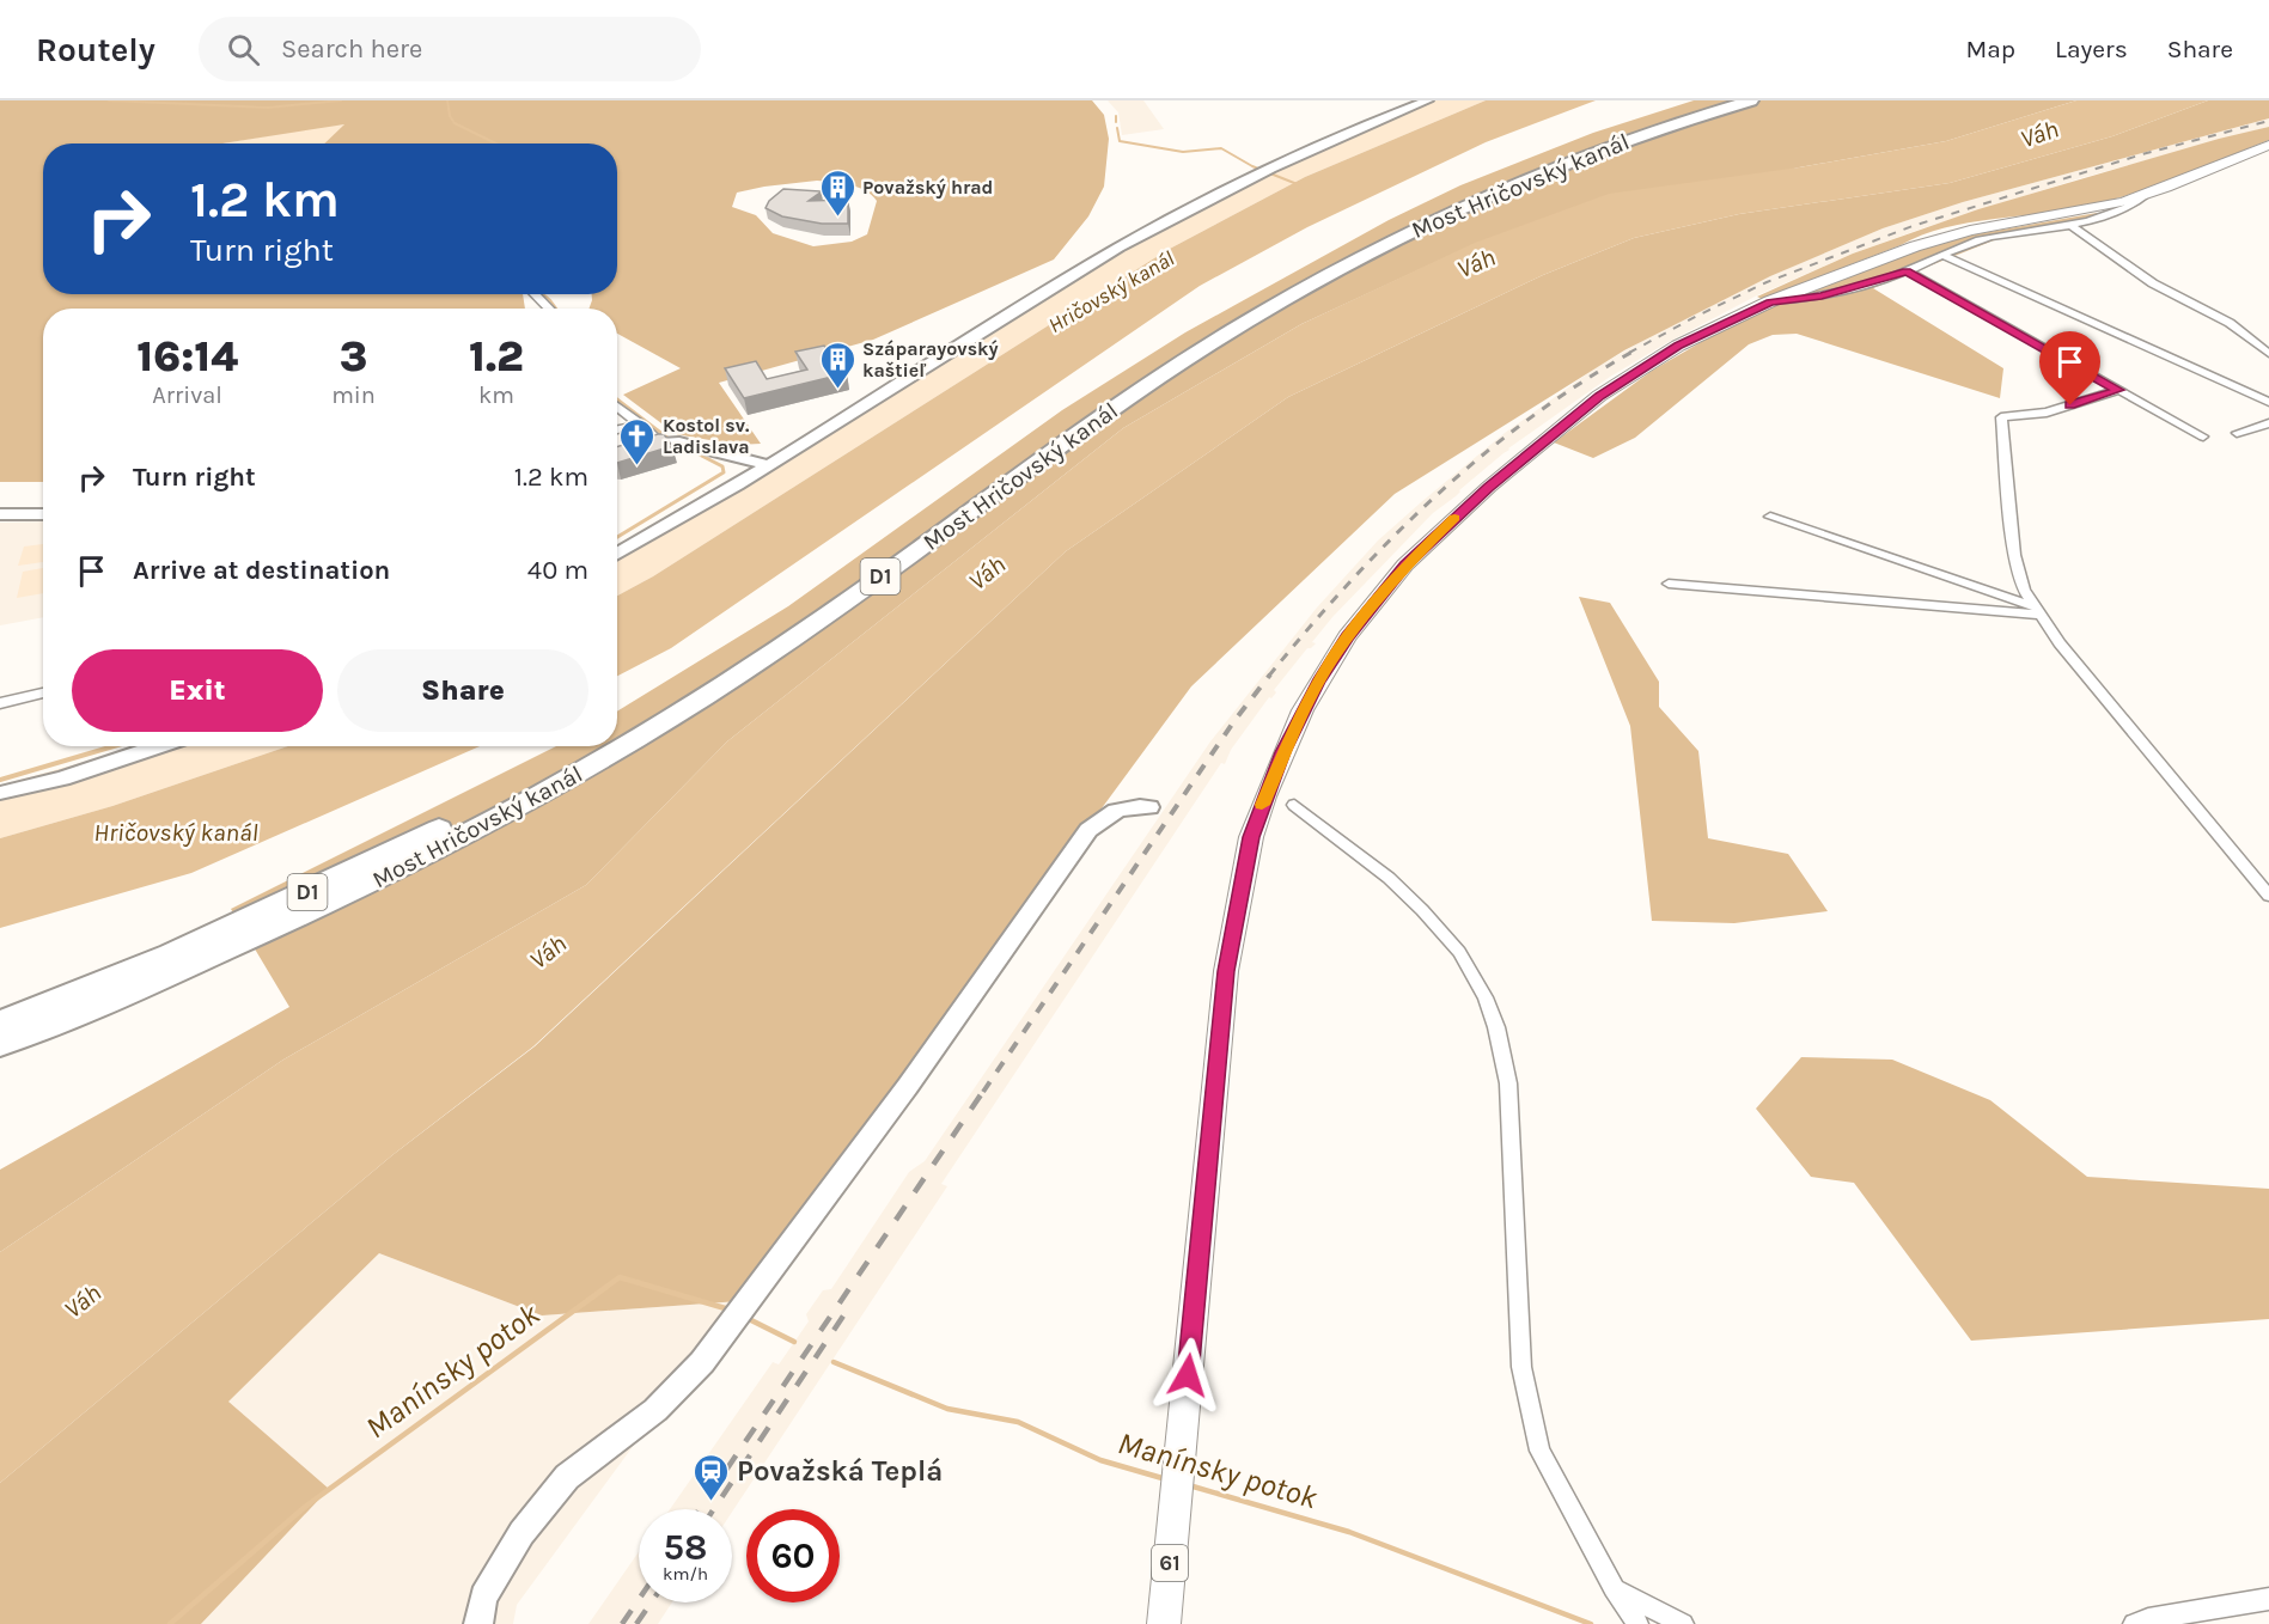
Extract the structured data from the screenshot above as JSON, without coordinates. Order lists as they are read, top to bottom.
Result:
{
  "streets": {
    "highway": ["Most Hričovský kanál", "D1"],
    "main road": ["61"]
  },
  "water": ["Váh", "Hričovský kanál", "Manínsky potok"],
  "places": {
    "building": ["Považský hrad", "Száparayovský kaštieľ"],
    "church": ["Kostol sv. Ladislava"],
    "station": ["Považská Teplá"]
  },
  "page": {
    "header": "Routely",
    "search": "Search here",
    "nav": ["Map", "Layers", "Share"],
    "turn": ["1.2 km", "Turn right"],
    "eta": [
      "16:14",
      "Arrival",
      "3",
      "min",
      "1.2",
      "km"
    ],
    "list": [
      {
        "name": "Turn right",
        "value": "1.2 km"
      },
      {
        "name": "Arrive at destination",
        "value": "40 m"
      }
    ],
    "buttons": ["Exit", "Share"],
    "speed": "58 km/h",
    "limit": "60"
  }
}
